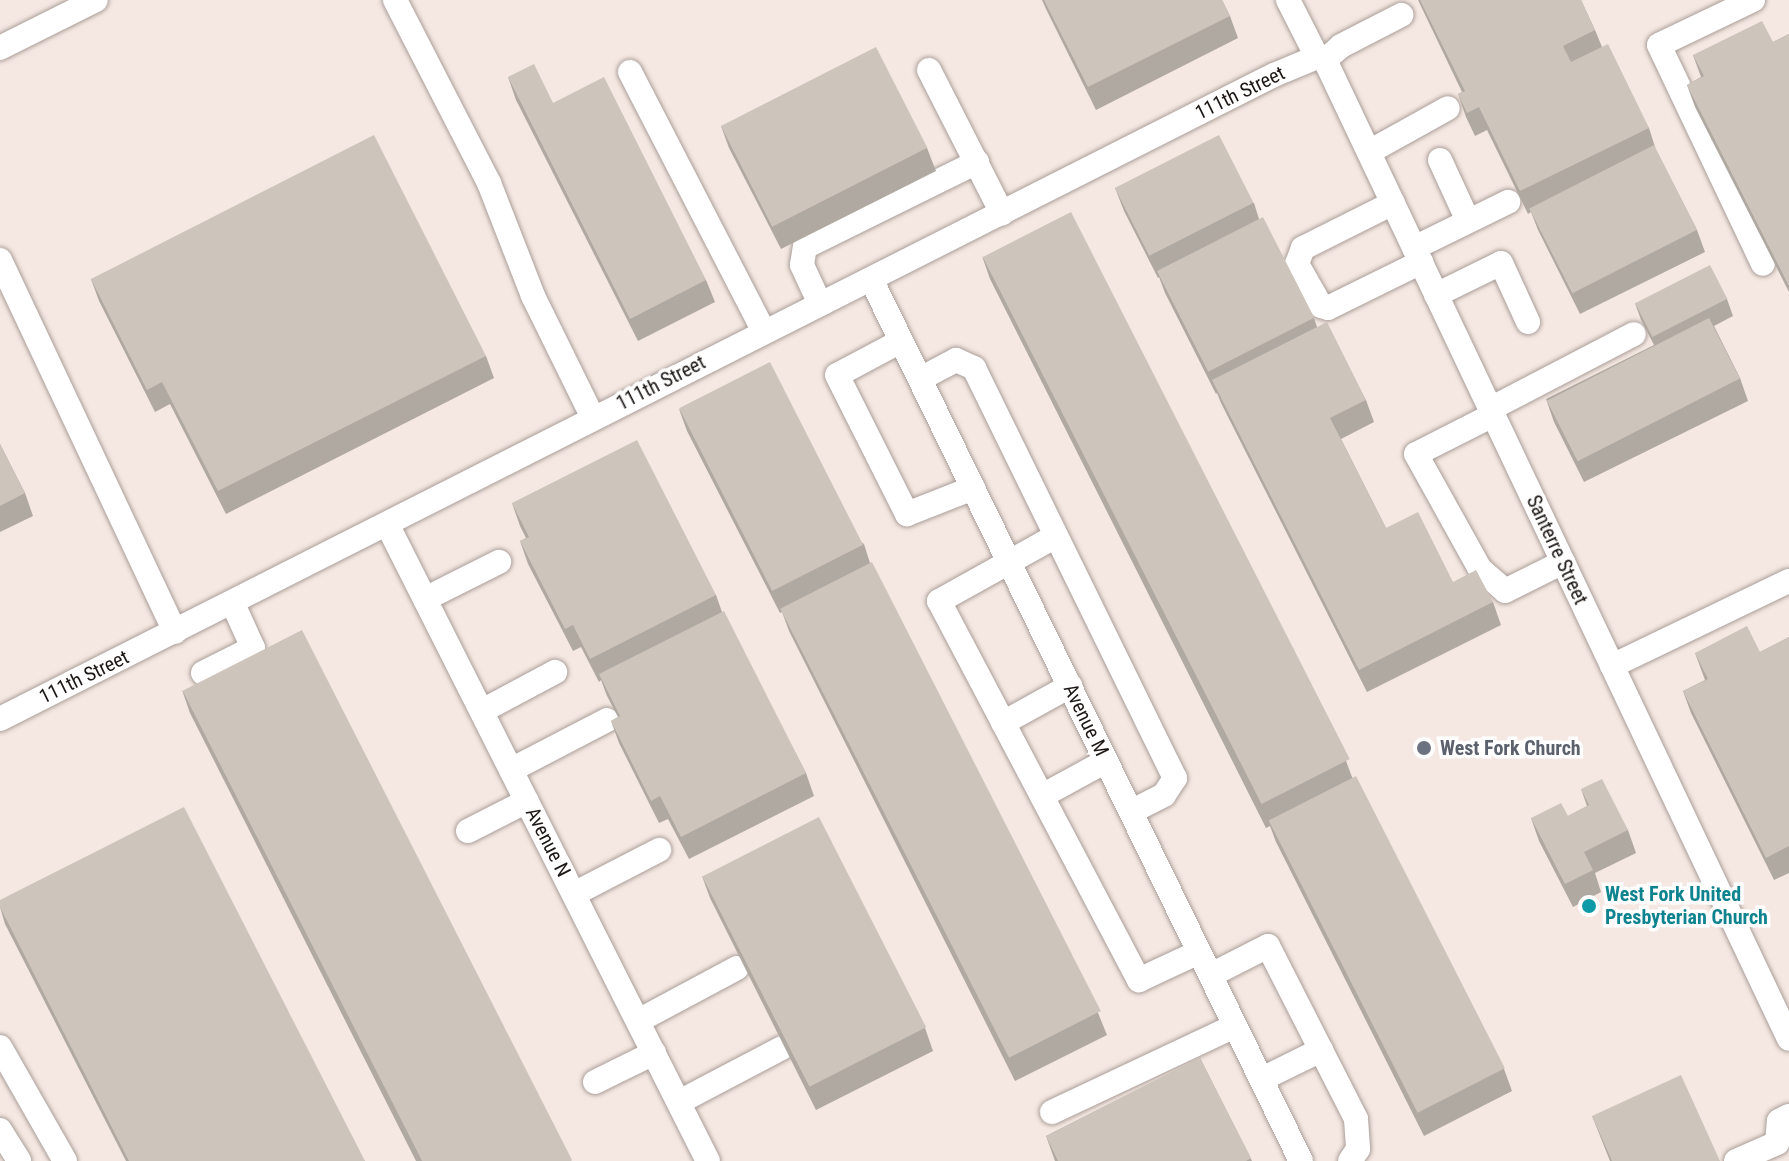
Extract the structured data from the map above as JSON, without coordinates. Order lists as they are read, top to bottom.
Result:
{
  "streets": {
    "street": [
      "111th Street",
      "Santerre Street",
      "Avenue M",
      "Avenue N"
    ]
  },
  "crossings": [
    ["111th Street", "Santerre Street"],
    ["111th Street", "Avenue M"],
    ["111th Street", "Avenue N"]
  ],
  "places": ["West Fork Church", "West Fork United Presbyterian Church"]
}
